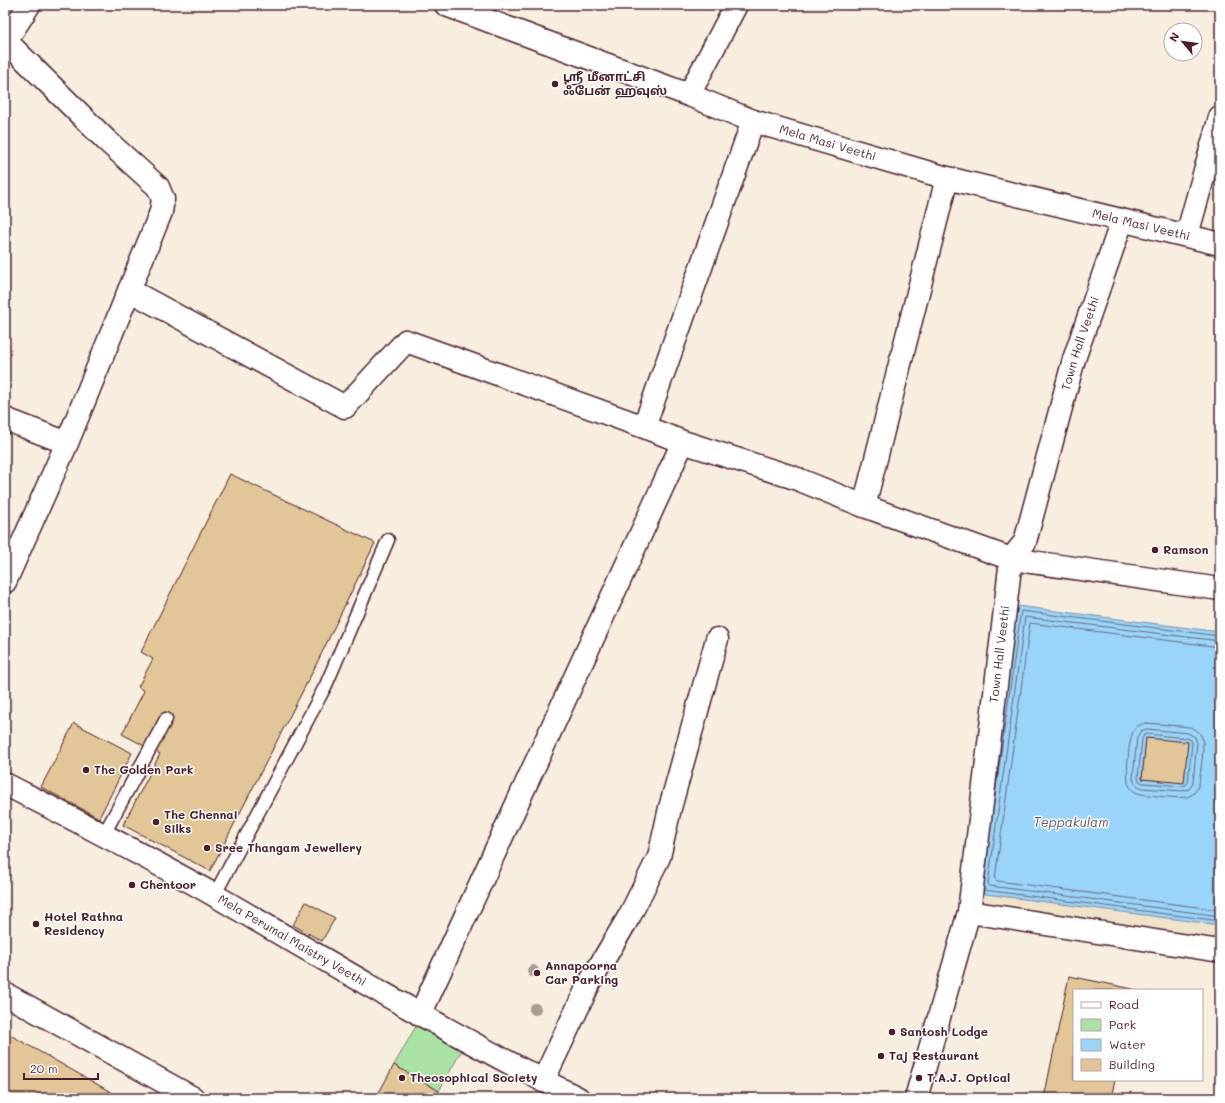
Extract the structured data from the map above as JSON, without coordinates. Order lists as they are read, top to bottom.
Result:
{
  "streets": {
    "street": ["Mela Masi Veethi", "Town Hall Veethi", "Mela Perumal Maistry Veethi"]
  },
  "crossings": [
    ["Mela Masi Veethi", "Town Hall Veethi"]
  ],
  "water": ["Teppakulam"],
  "places": [
    "ஶ்ரீ மீனாட்சி ஃபேன் ஹவுஸ்",
    "Ramson",
    "The Golden Park",
    "The Chennai Silks",
    "Sree Thangam Jewellery",
    "Chentoor",
    "Hotel Rathna Residency",
    "Annapoorna Car Parking",
    "Santosh Lodge",
    "Taj Restaurant",
    "Theosophical Society",
    "T.A.J. Optical"
  ],
  "legend": [
    "Road",
    "Park",
    "Water",
    "Building"
  ],
  "scale_bar": "20 m",
  "north": "top left"
}
